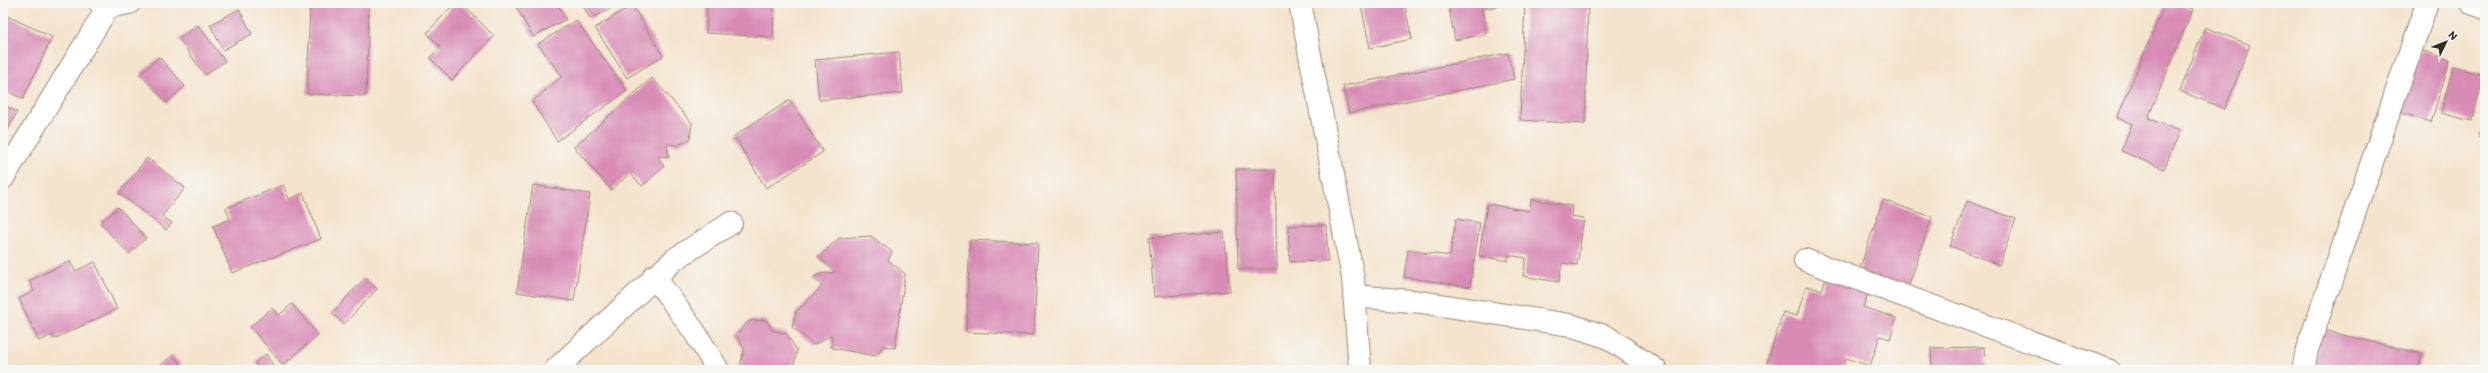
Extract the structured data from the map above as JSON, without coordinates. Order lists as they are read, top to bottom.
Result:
{
  "north": "top right"
}
